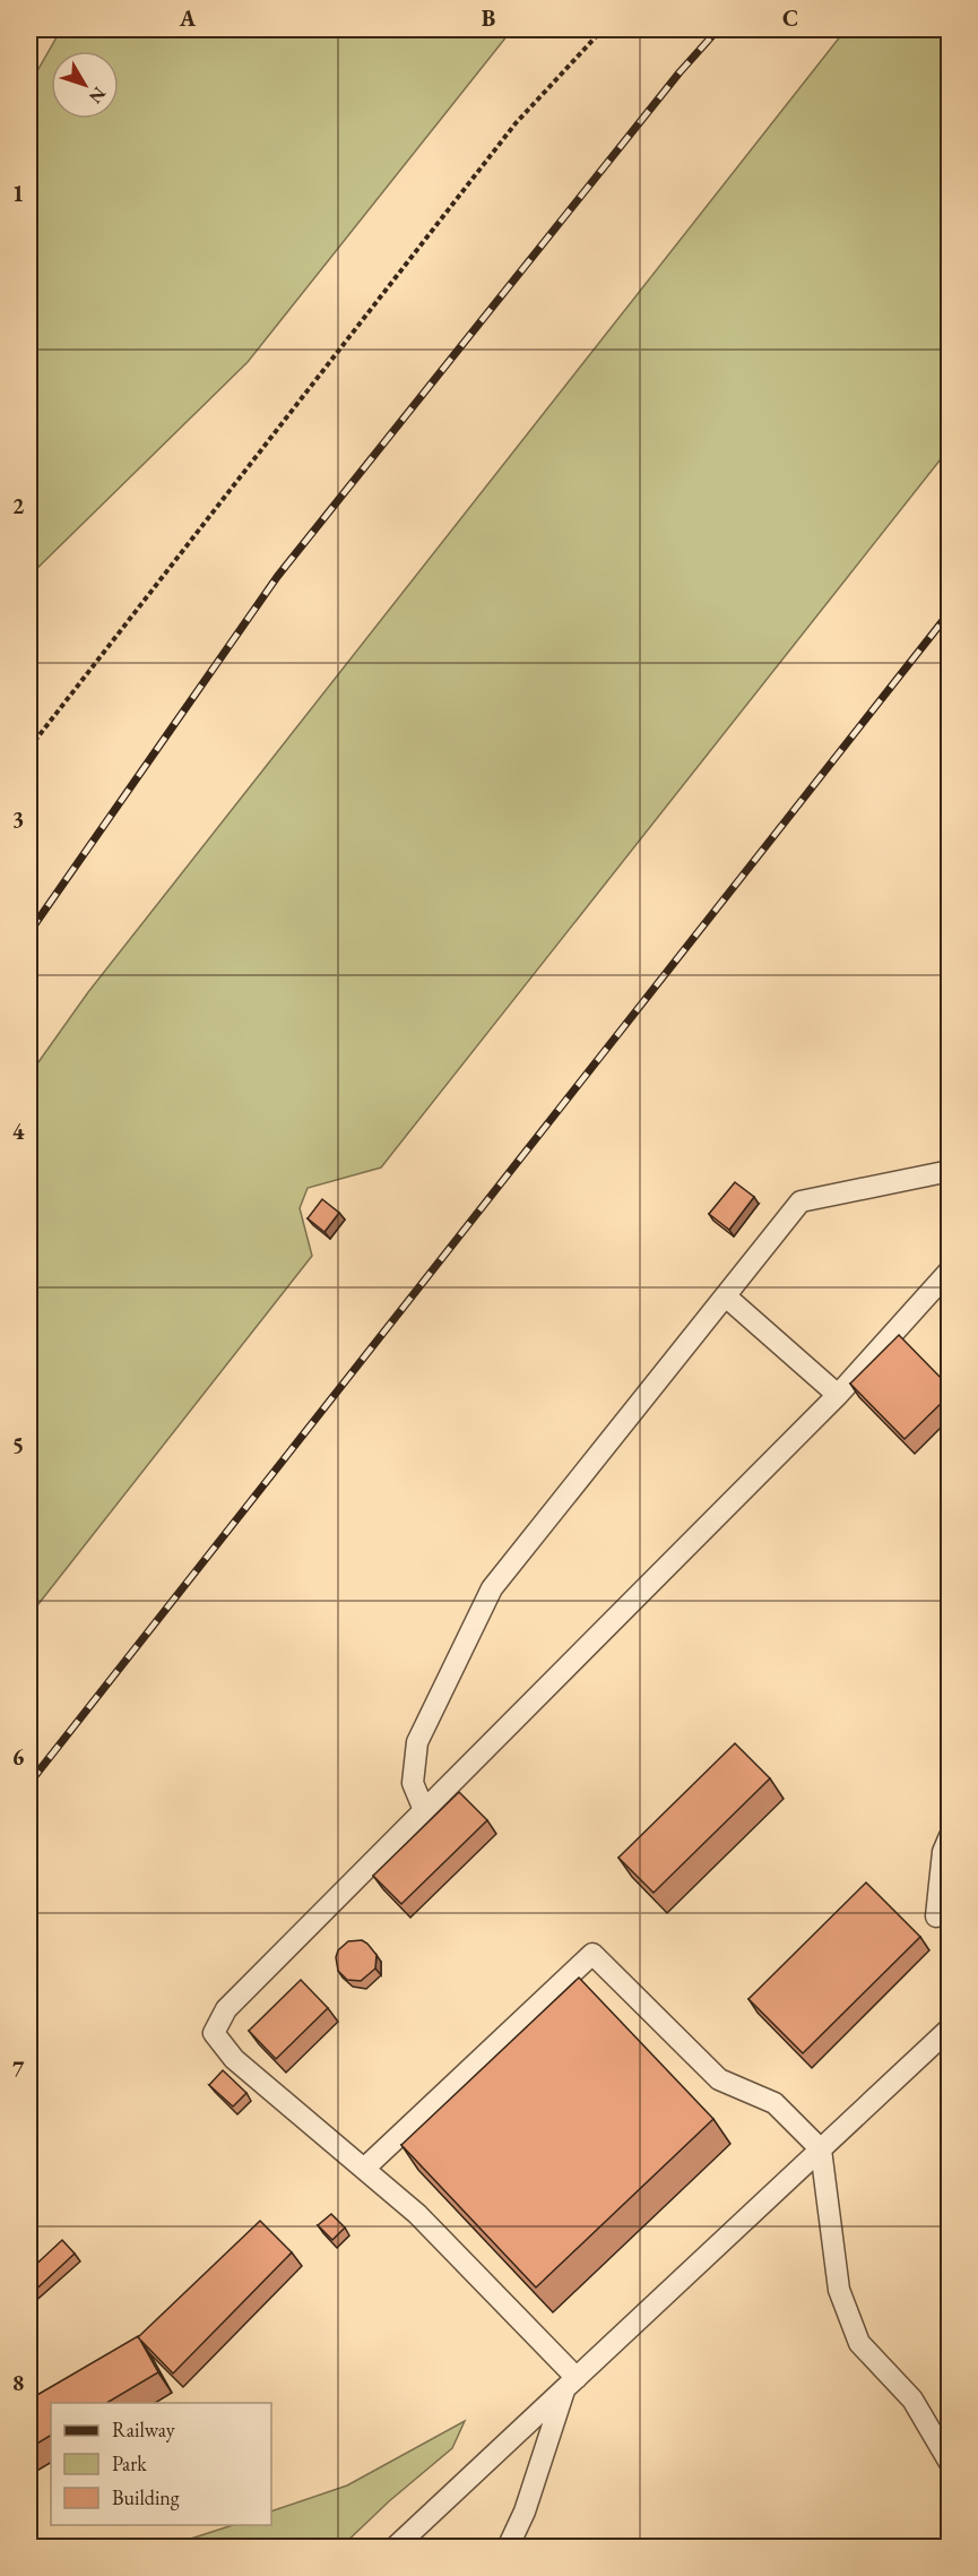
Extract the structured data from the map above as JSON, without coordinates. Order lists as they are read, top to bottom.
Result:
{
  "legend": ["Railway", "Park", "Building"],
  "north": "bottom right",
  "grid": {
    "columns": ["A", "B", "C"],
    "rows": [
      "1",
      "2",
      "3",
      "4",
      "5",
      "6",
      "7",
      "8"
    ]
  }
}
